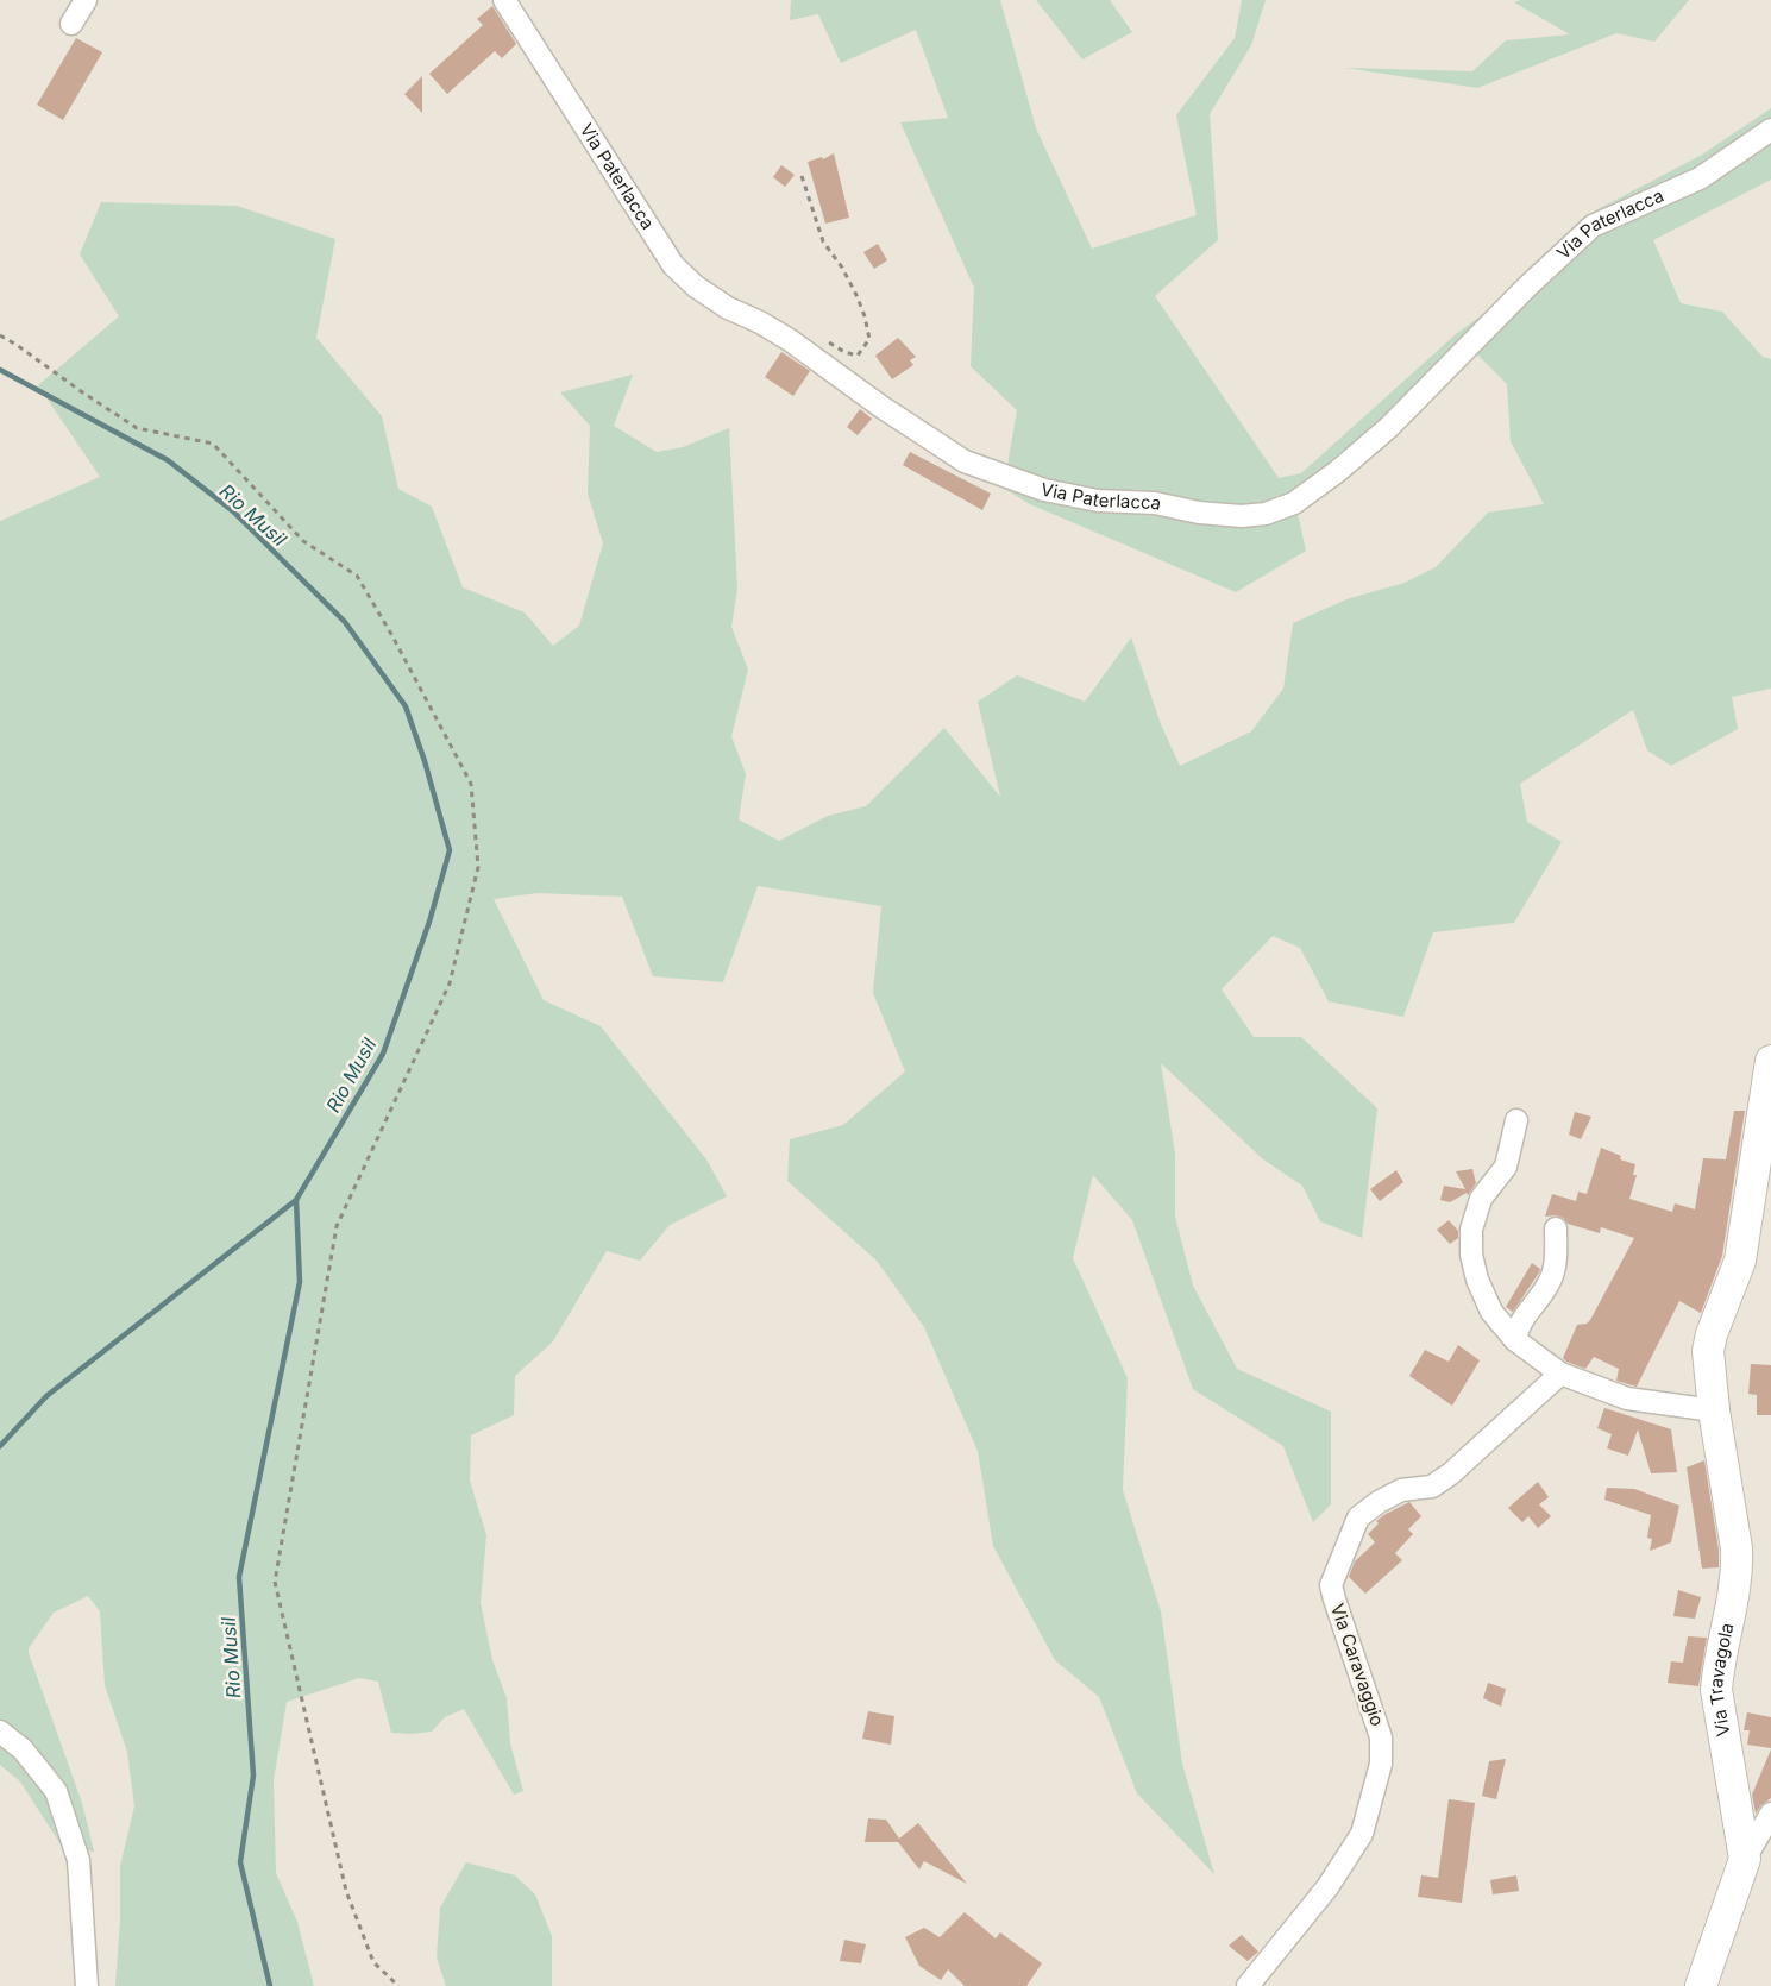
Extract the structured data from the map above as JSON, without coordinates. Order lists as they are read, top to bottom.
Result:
{
  "streets": {
    "street": ["Via Paterlacca", "Via Caravaggio", "Via Travagola"]
  },
  "water": ["Rio Musil"]
}
